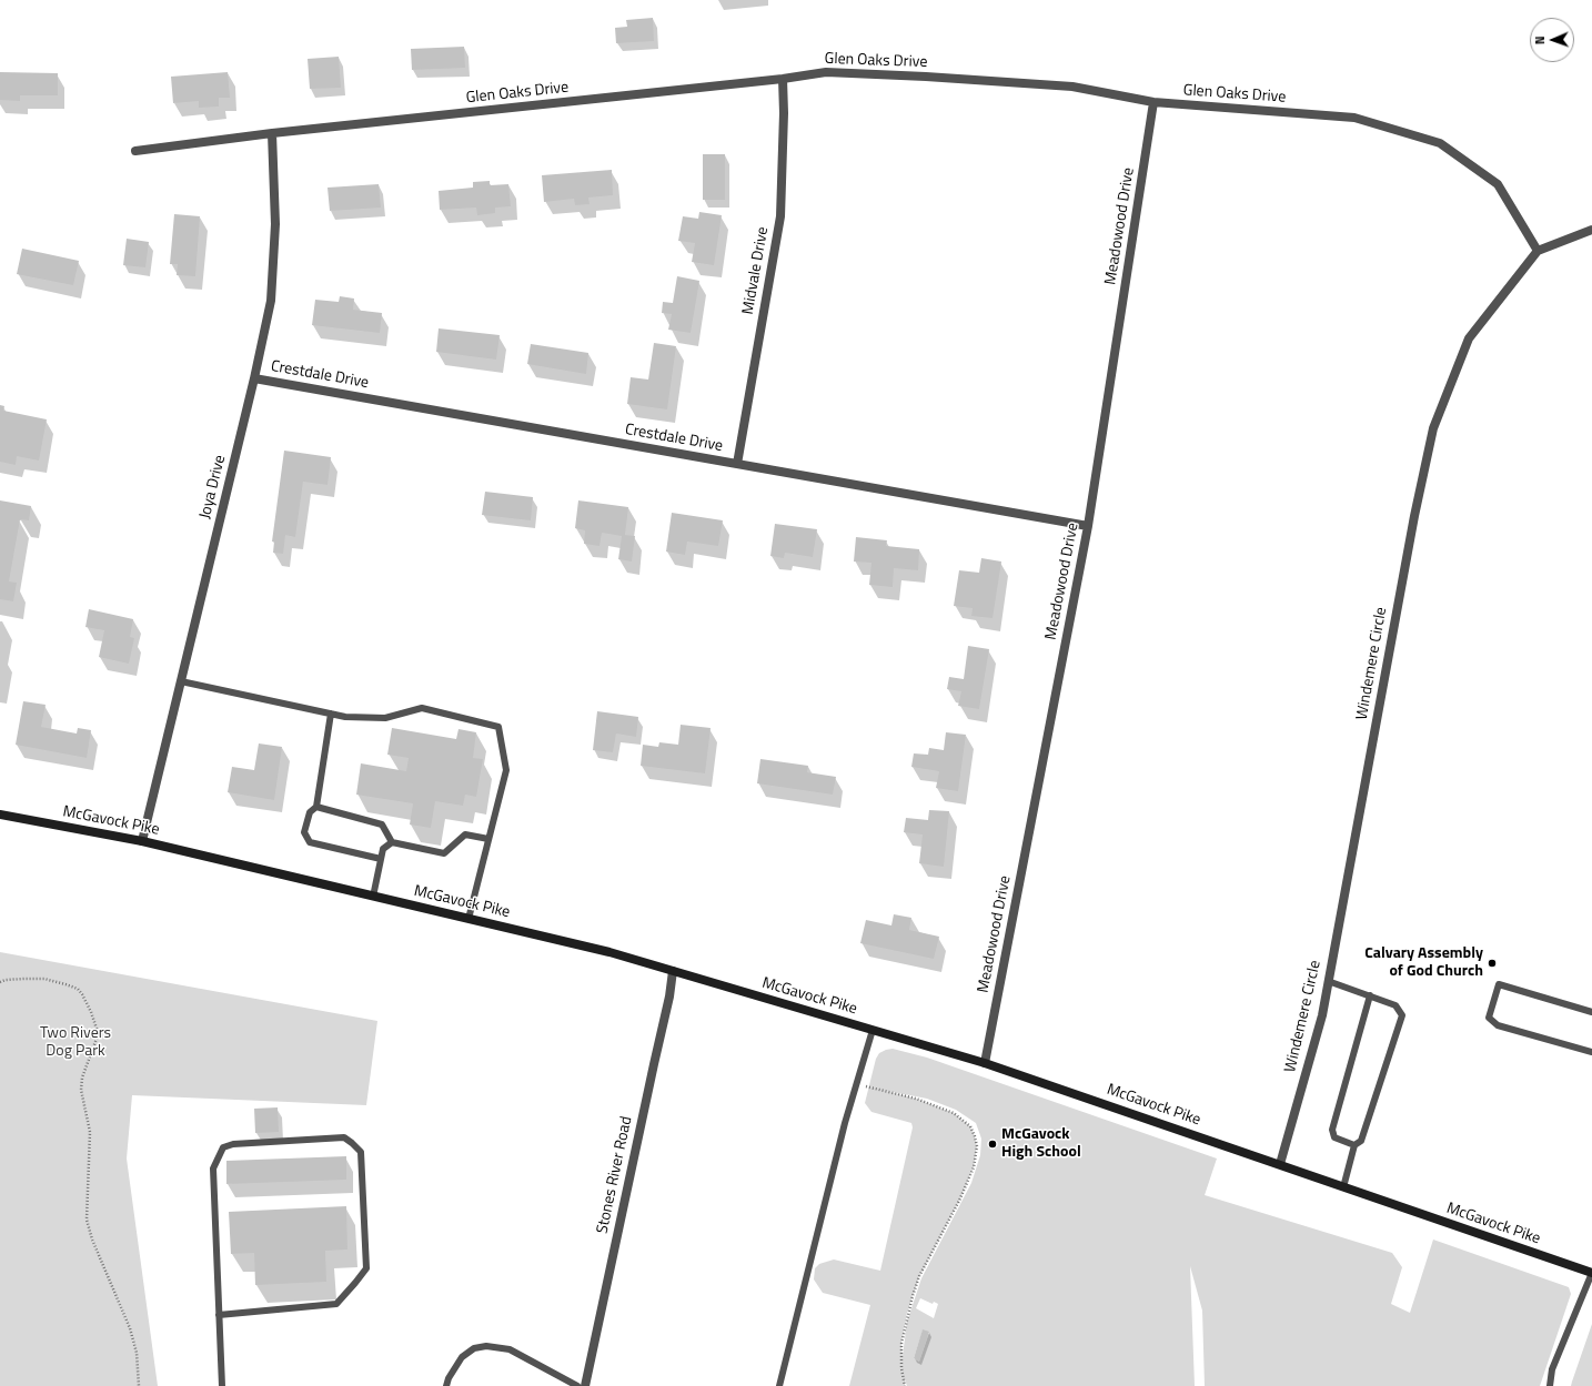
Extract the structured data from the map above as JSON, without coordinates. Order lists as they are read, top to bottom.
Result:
{
  "streets": {
    "main road": ["McGavock Pike"],
    "street": [
      "Glen Oaks Drive",
      "Meadowood Drive",
      "Midvale Drive",
      "Crestdale Drive",
      "Joya Drive",
      "Windemere Circle",
      "Stones River Road"
    ]
  },
  "crossings": [
    ["Glen Oaks Drive", "Meadowood Drive"],
    ["Glen Oaks Drive", "Midvale Drive"],
    ["Glen Oaks Drive", "Joya Drive"],
    ["Glen Oaks Drive", "Windemere Circle"],
    ["Meadowood Drive", "Crestdale Drive"],
    ["Meadowood Drive", "McGavock Pike"],
    ["Midvale Drive", "Crestdale Drive"],
    ["Crestdale Drive", "Joya Drive"],
    ["Joya Drive", "McGavock Pike"],
    ["Windemere Circle", "McGavock Pike"],
    ["McGavock Pike", "Stones River Road"]
  ],
  "parks": ["Two Rivers Dog Park"],
  "places": ["Calvary Assembly of God Church", "McGavock High School"],
  "north": "left"
}
